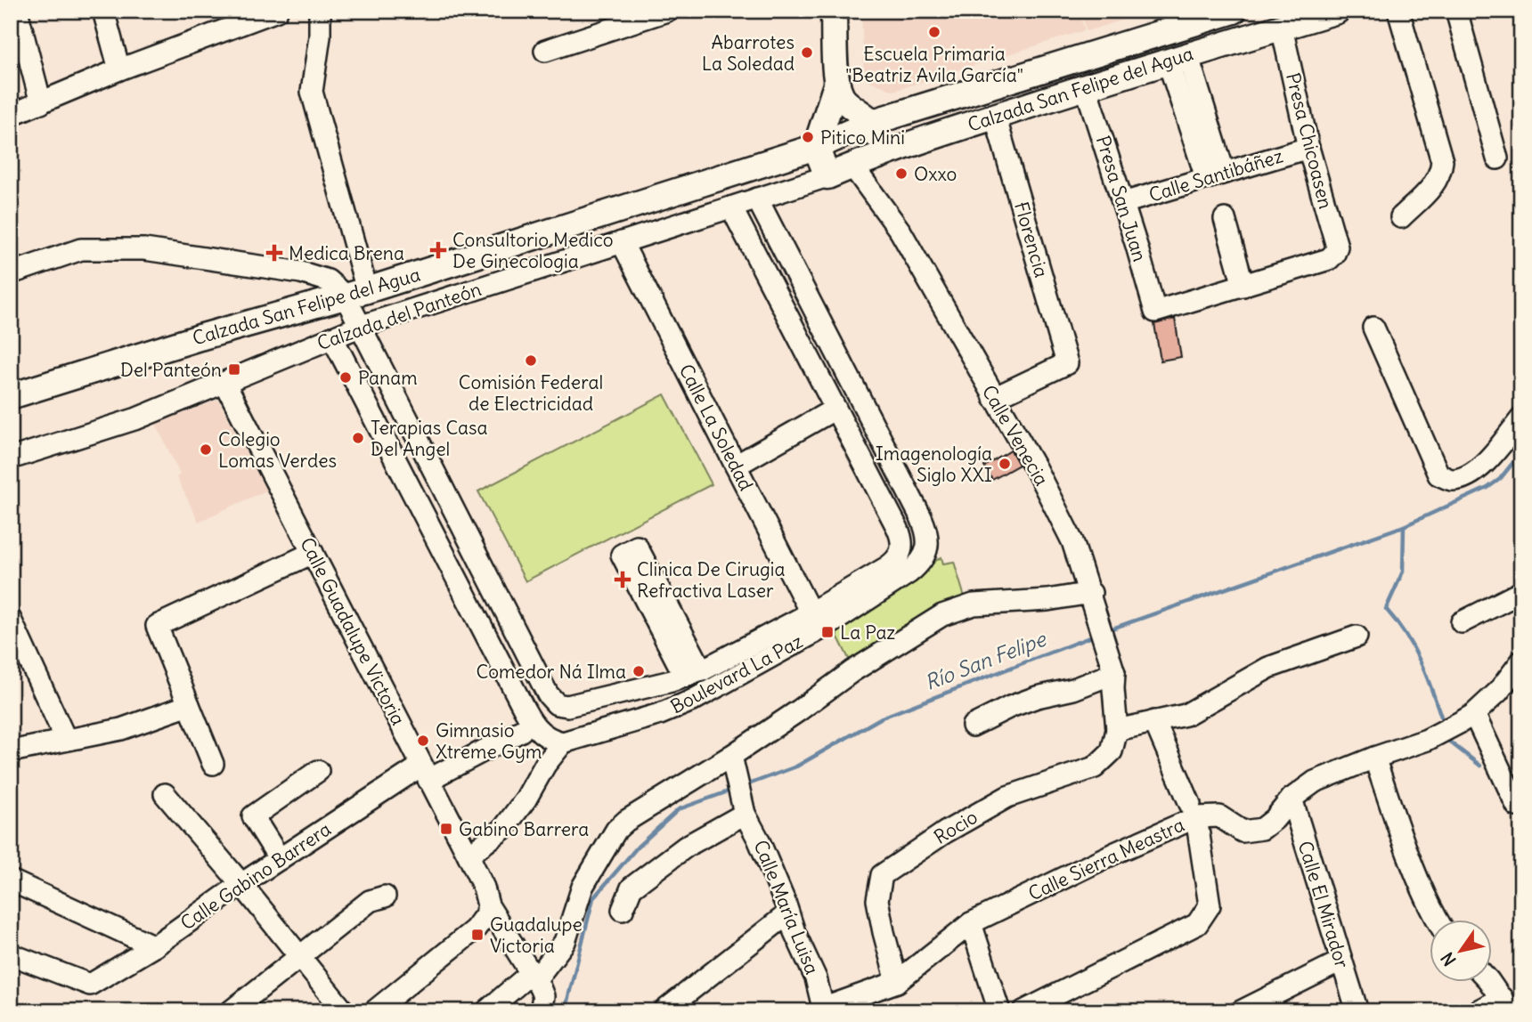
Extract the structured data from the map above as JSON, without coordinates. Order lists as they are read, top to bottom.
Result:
{
  "streets": {
    "main road": ["Calzada San Felipe del Agua"],
    "street": [
      "Presa Chicoasen",
      "Calle Santibáñez",
      "Presa San Juan",
      "Florencia",
      "Calzada del Panteón",
      "Calle La Soledad",
      "Calle Venecia",
      "Calle Guadalupe Victoria",
      "Boulevard La Paz",
      "Rocio",
      "Calle Sierra Meastra",
      "Calle Gabino Barrera",
      "Calle El Mirador",
      "Calle María Luisa"
    ]
  },
  "crossings": [
    ["Calzada San Felipe del Agua", "Presa Chicoasen"],
    ["Calzada San Felipe del Agua", "Presa San Juan"],
    ["Calzada San Felipe del Agua", "Florencia"],
    ["Calzada San Felipe del Agua", "Calzada del Panteón"],
    ["Calzada San Felipe del Agua", "Calle Venecia"],
    ["Calzada San Felipe del Agua", "Boulevard La Paz"],
    ["Presa Chicoasen", "Calle Santibáñez"],
    ["Presa Chicoasen", "Presa San Juan"],
    ["Calle Santibáñez", "Presa San Juan"],
    ["Florencia", "Calle Venecia"],
    ["Calzada del Panteón", "Calle La Soledad"],
    ["Calzada del Panteón", "Calle Guadalupe Victoria"],
    ["Calzada del Panteón", "Boulevard La Paz"],
    ["Calle La Soledad", "Boulevard La Paz"],
    ["Calle Venecia", "Rocio"],
    ["Calle Guadalupe Victoria", "Calle Gabino Barrera"],
    ["Rocio", "Calle Sierra Meastra"],
    ["Calle Sierra Meastra", "Calle El Mirador"],
    ["Calle Sierra Meastra", "Calle María Luisa"]
  ],
  "water": ["Río San Felipe"],
  "places": {
    "other": [
      "Escuela Primaria \"Beatriz Avila García\"",
      "Abarrotes La Soledad",
      "Pitico Mini",
      "Oxxo",
      "Comisión Federal de Electricidad",
      "Panam",
      "Terapias Casa Del Angel",
      "Colegio Lomas Verdes",
      "Imagenología Siglo XXI",
      "Comedor Ná Ilma",
      "Gimnasio Xtreme Gym"
    ],
    "health": ["Consultorio Medico De Ginecologia", "Medica Brena", "Clinica De Cirugia Refractiva Laser"],
    "transit": [
      "Del Panteón",
      "La Paz",
      "Gabino Barrera",
      "Guadalupe Victoria"
    ]
  },
  "north": "bottom left"
}
